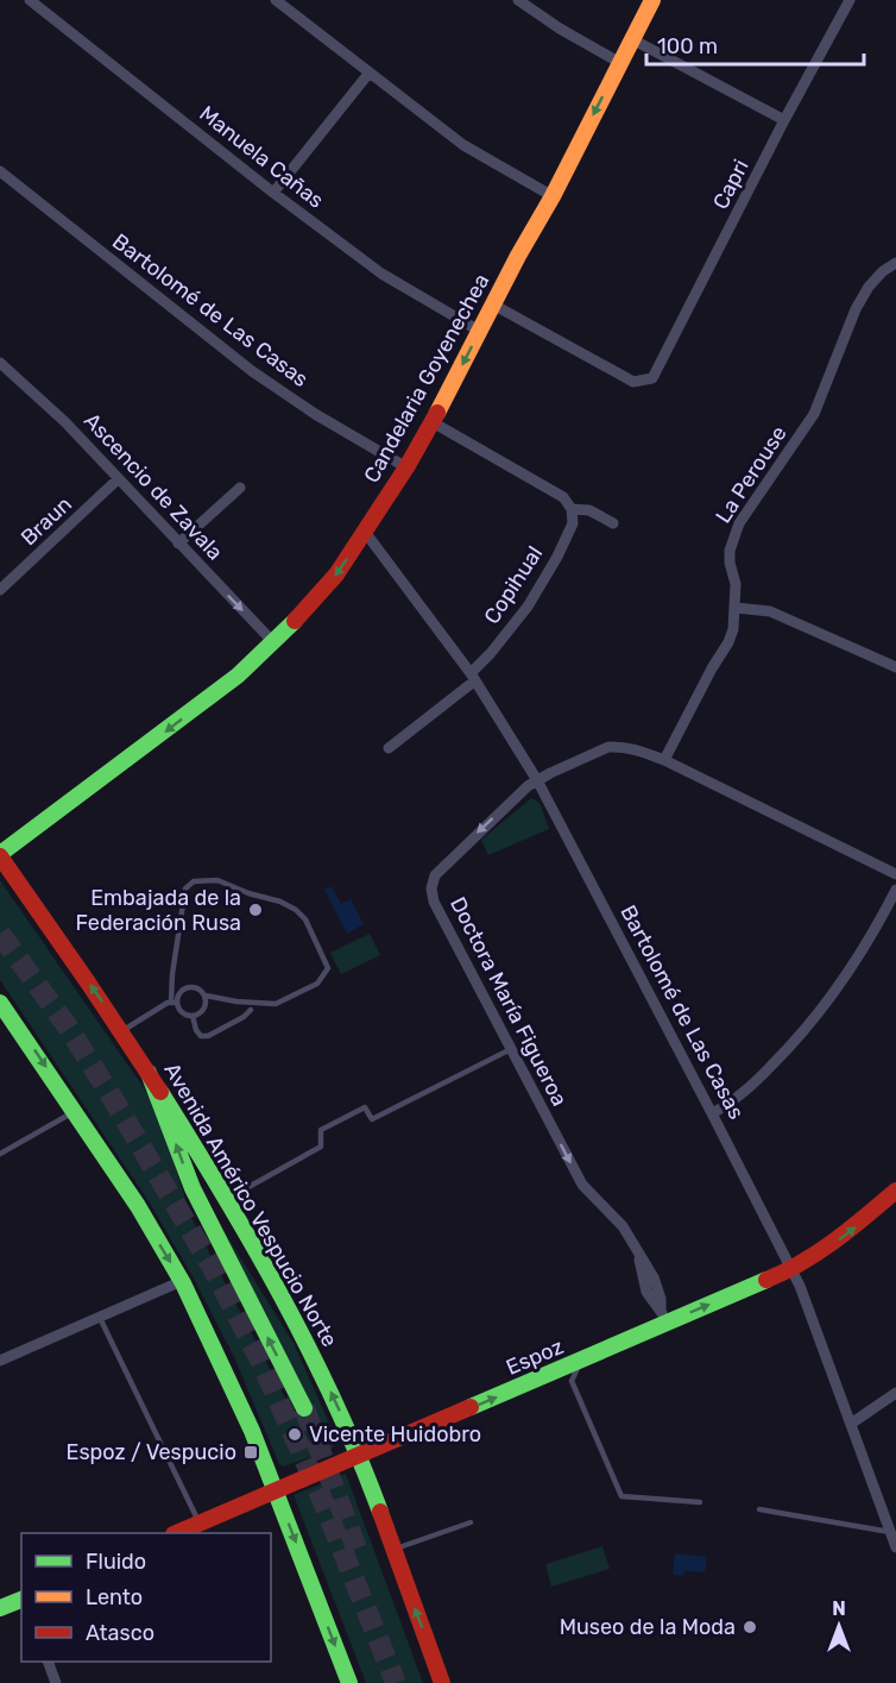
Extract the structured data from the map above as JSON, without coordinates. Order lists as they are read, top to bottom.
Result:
{
  "streets": {
    "main road": ["Candelaria Goyenechea", "Avenida Américo Vespucio Norte", "Espoz"],
    "street": [
      "Manuela Cañas",
      "Capri",
      "Bartolomé de Las Casas",
      "La Perouse",
      "Ascencio de Zavala",
      "Braun",
      "Copihual",
      "Doctora María Figueroa"
    ]
  },
  "crossings": [
    ["Manuela Cañas", "Candelaria Goyenechea"],
    ["Capri", "Candelaria Goyenechea"],
    ["Bartolomé de Las Casas", "Candelaria Goyenechea"],
    ["Bartolomé de Las Casas", "Copihual"],
    ["Bartolomé de Las Casas", "Doctora María Figueroa"],
    ["Bartolomé de Las Casas", "Espoz"],
    ["Candelaria Goyenechea", "Ascencio de Zavala"],
    ["Candelaria Goyenechea", "Avenida Américo Vespucio Norte"],
    ["La Perouse", "Doctora María Figueroa"],
    ["Ascencio de Zavala", "Braun"],
    ["Doctora María Figueroa", "Espoz"],
    ["Avenida Américo Vespucio Norte", "Espoz"]
  ],
  "one_way": [
    "Candelaria Goyenechea",
    "Ascencio de Zavala",
    "Doctora María Figueroa",
    "Espoz"
  ],
  "places": {
    "other": ["Embajada de la Federación Rusa", "Vicente Huidobro", "Museo de la Moda"],
    "transit": ["Espoz / Vespucio"]
  },
  "legend": ["Fluido", "Lento", "Atasco"],
  "scale_bar": "100 m",
  "north": "top"
}
